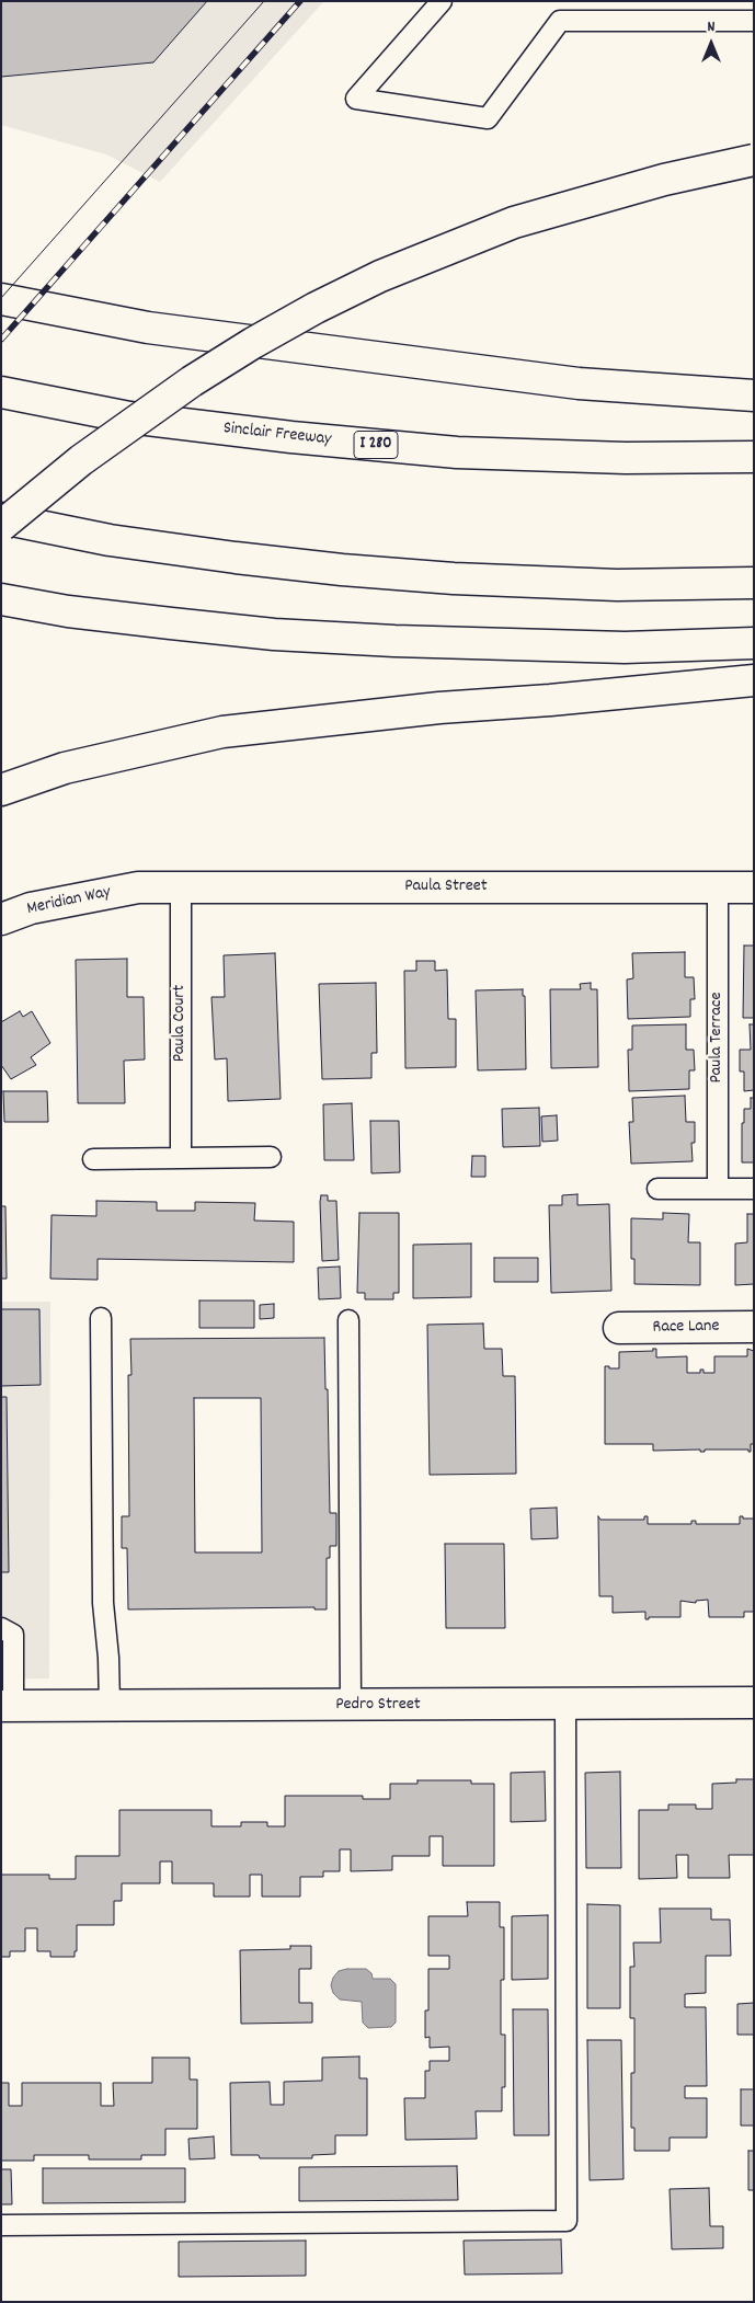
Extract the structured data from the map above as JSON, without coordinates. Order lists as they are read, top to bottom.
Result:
{
  "streets": {
    "main road": [
      "Sinclair Freeway",
      "I 280",
      "Paula Street",
      "Meridian Way",
      "Race Lane",
      "Pedro Street"
    ],
    "lane": ["Paula Court", "Paula Terrace"]
  },
  "crossings": [
    ["Paula Street", "Meridian Way"],
    ["Paula Street", "Paula Court"],
    ["Paula Street", "Paula Terrace"]
  ],
  "north": "top"
}
